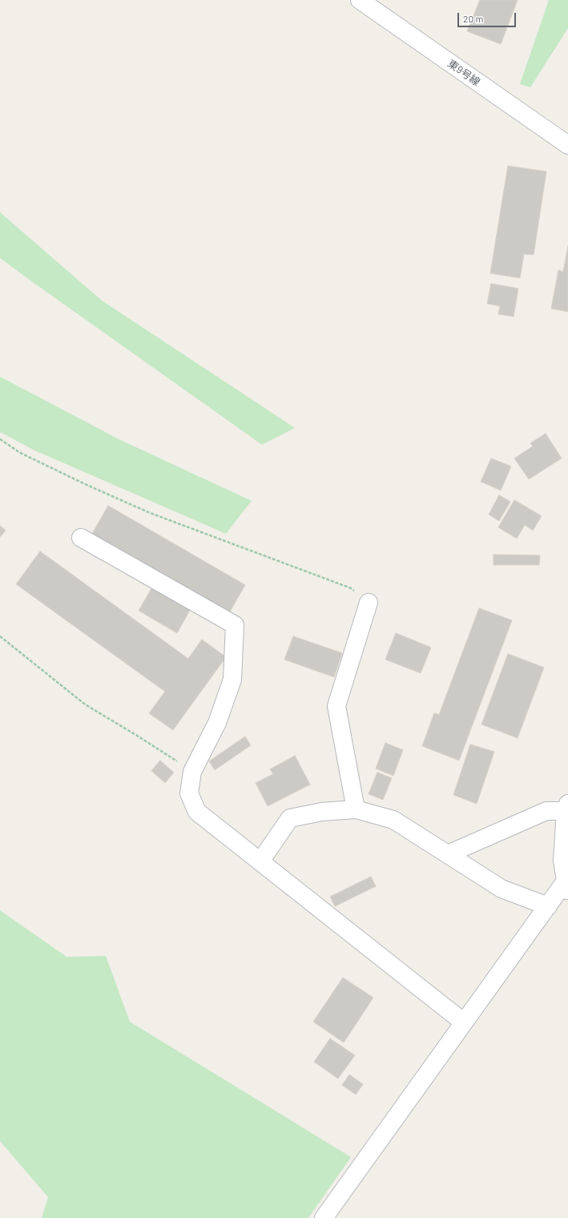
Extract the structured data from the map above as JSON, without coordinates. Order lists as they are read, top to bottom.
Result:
{
  "streets": {
    "street": ["東9号線"]
  },
  "scale_bar": "20 m"
}
